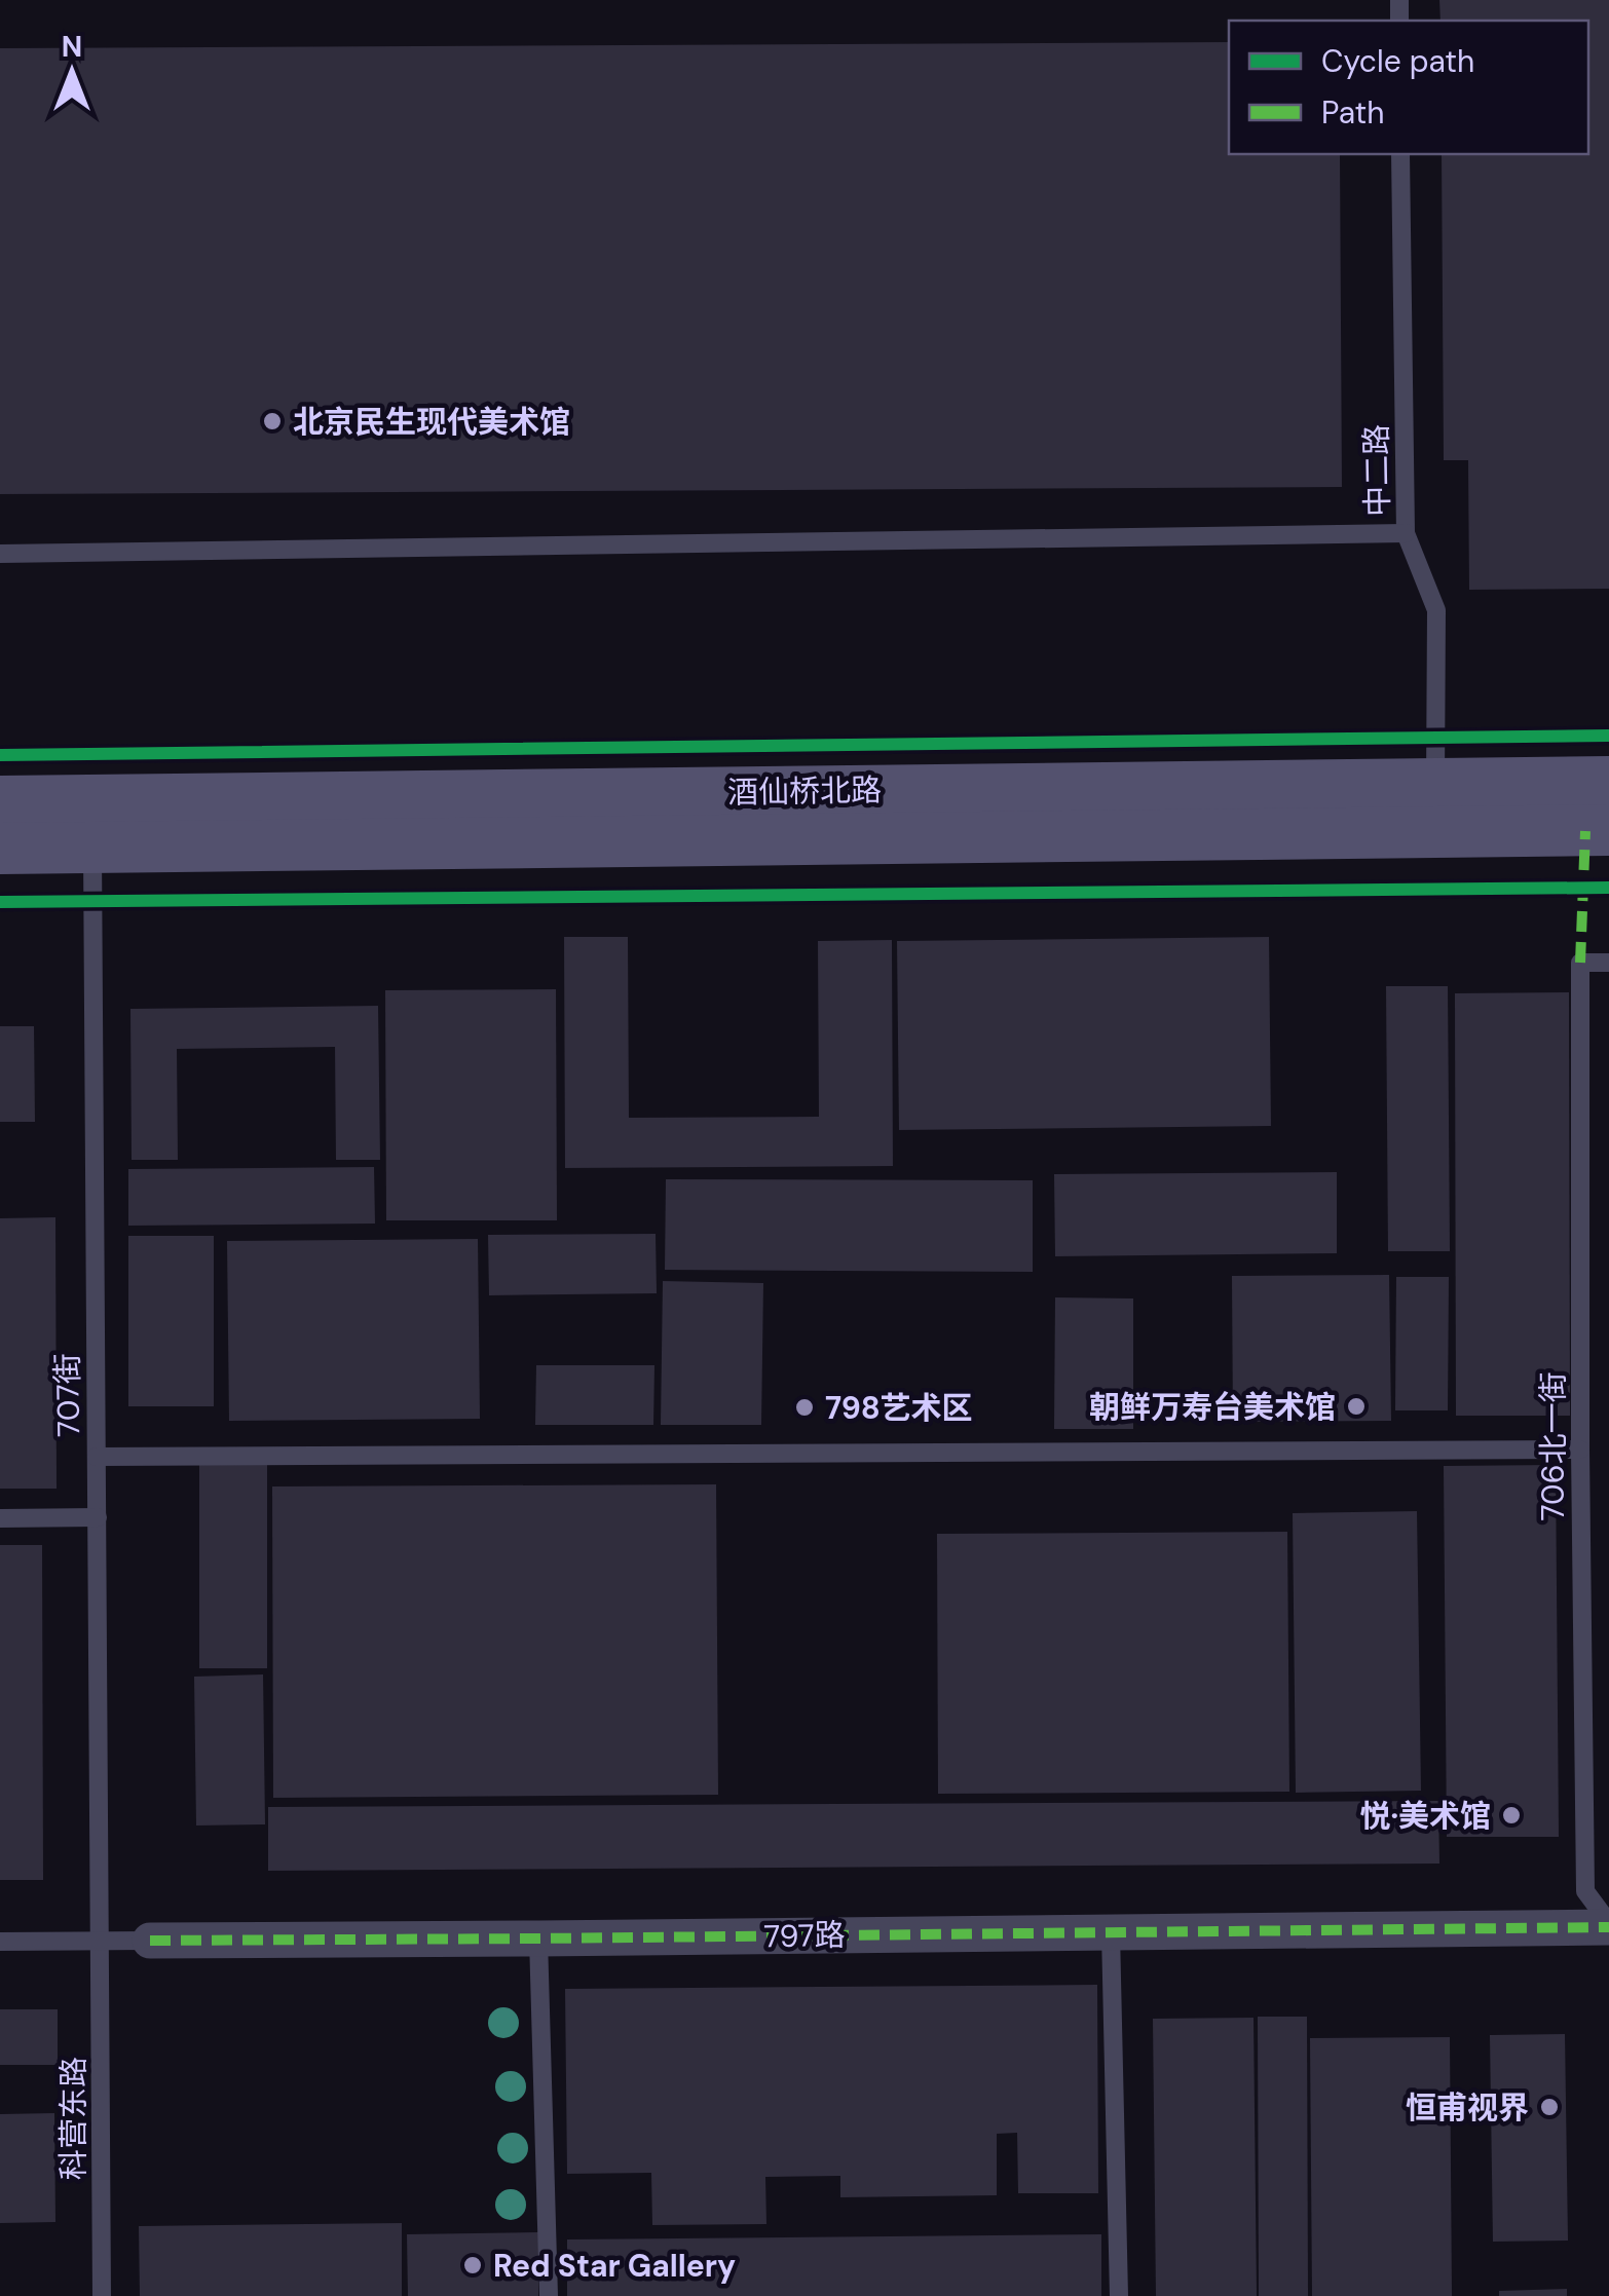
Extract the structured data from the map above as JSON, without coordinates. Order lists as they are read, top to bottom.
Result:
{
  "streets": {
    "street": ["酒仙桥北路", "797路"],
    "lane": [
      "中二路",
      "707街",
      "706北一街",
      "科营东路"
    ]
  },
  "crossings": [
    ["中二路", "酒仙桥北路"],
    ["酒仙桥北路", "707街"],
    ["707街", "797路"],
    ["707街", "科营东路"],
    ["706北一街", "797路"],
    ["797路", "科营东路"]
  ],
  "places": [
    "北京民生现代美术馆",
    "朝鲜万寿台美术馆",
    "798艺术区",
    "悦·美术馆",
    "恒甫视界",
    "Red Star Gallery"
  ],
  "legend": ["Cycle path", "Path"],
  "north": "top"
}
